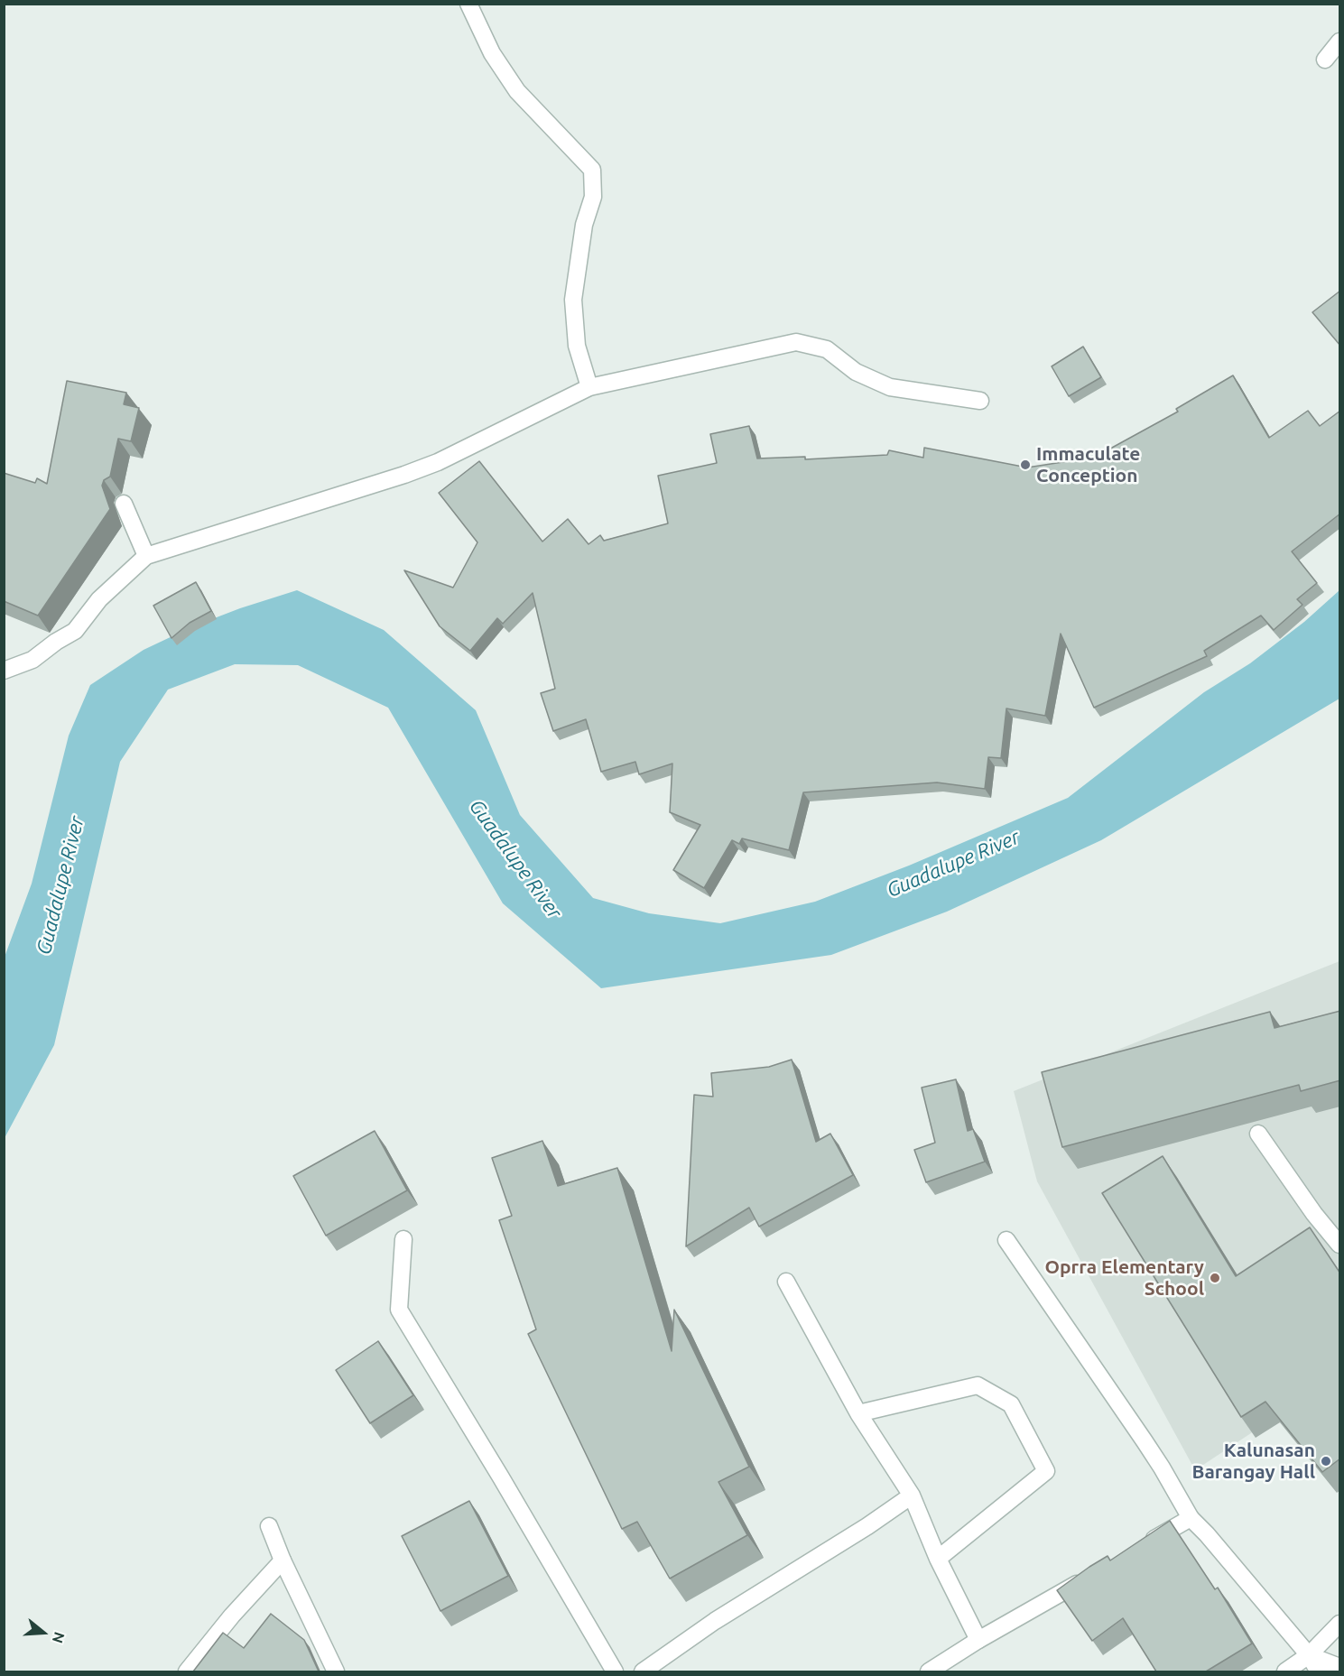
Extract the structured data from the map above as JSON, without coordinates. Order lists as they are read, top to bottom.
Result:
{
  "water": ["Guadalupe River"],
  "places": ["Immaculate Conception", "Oprra Elementary School", "Kalunasan Barangay Hall"],
  "north": "right"
}
